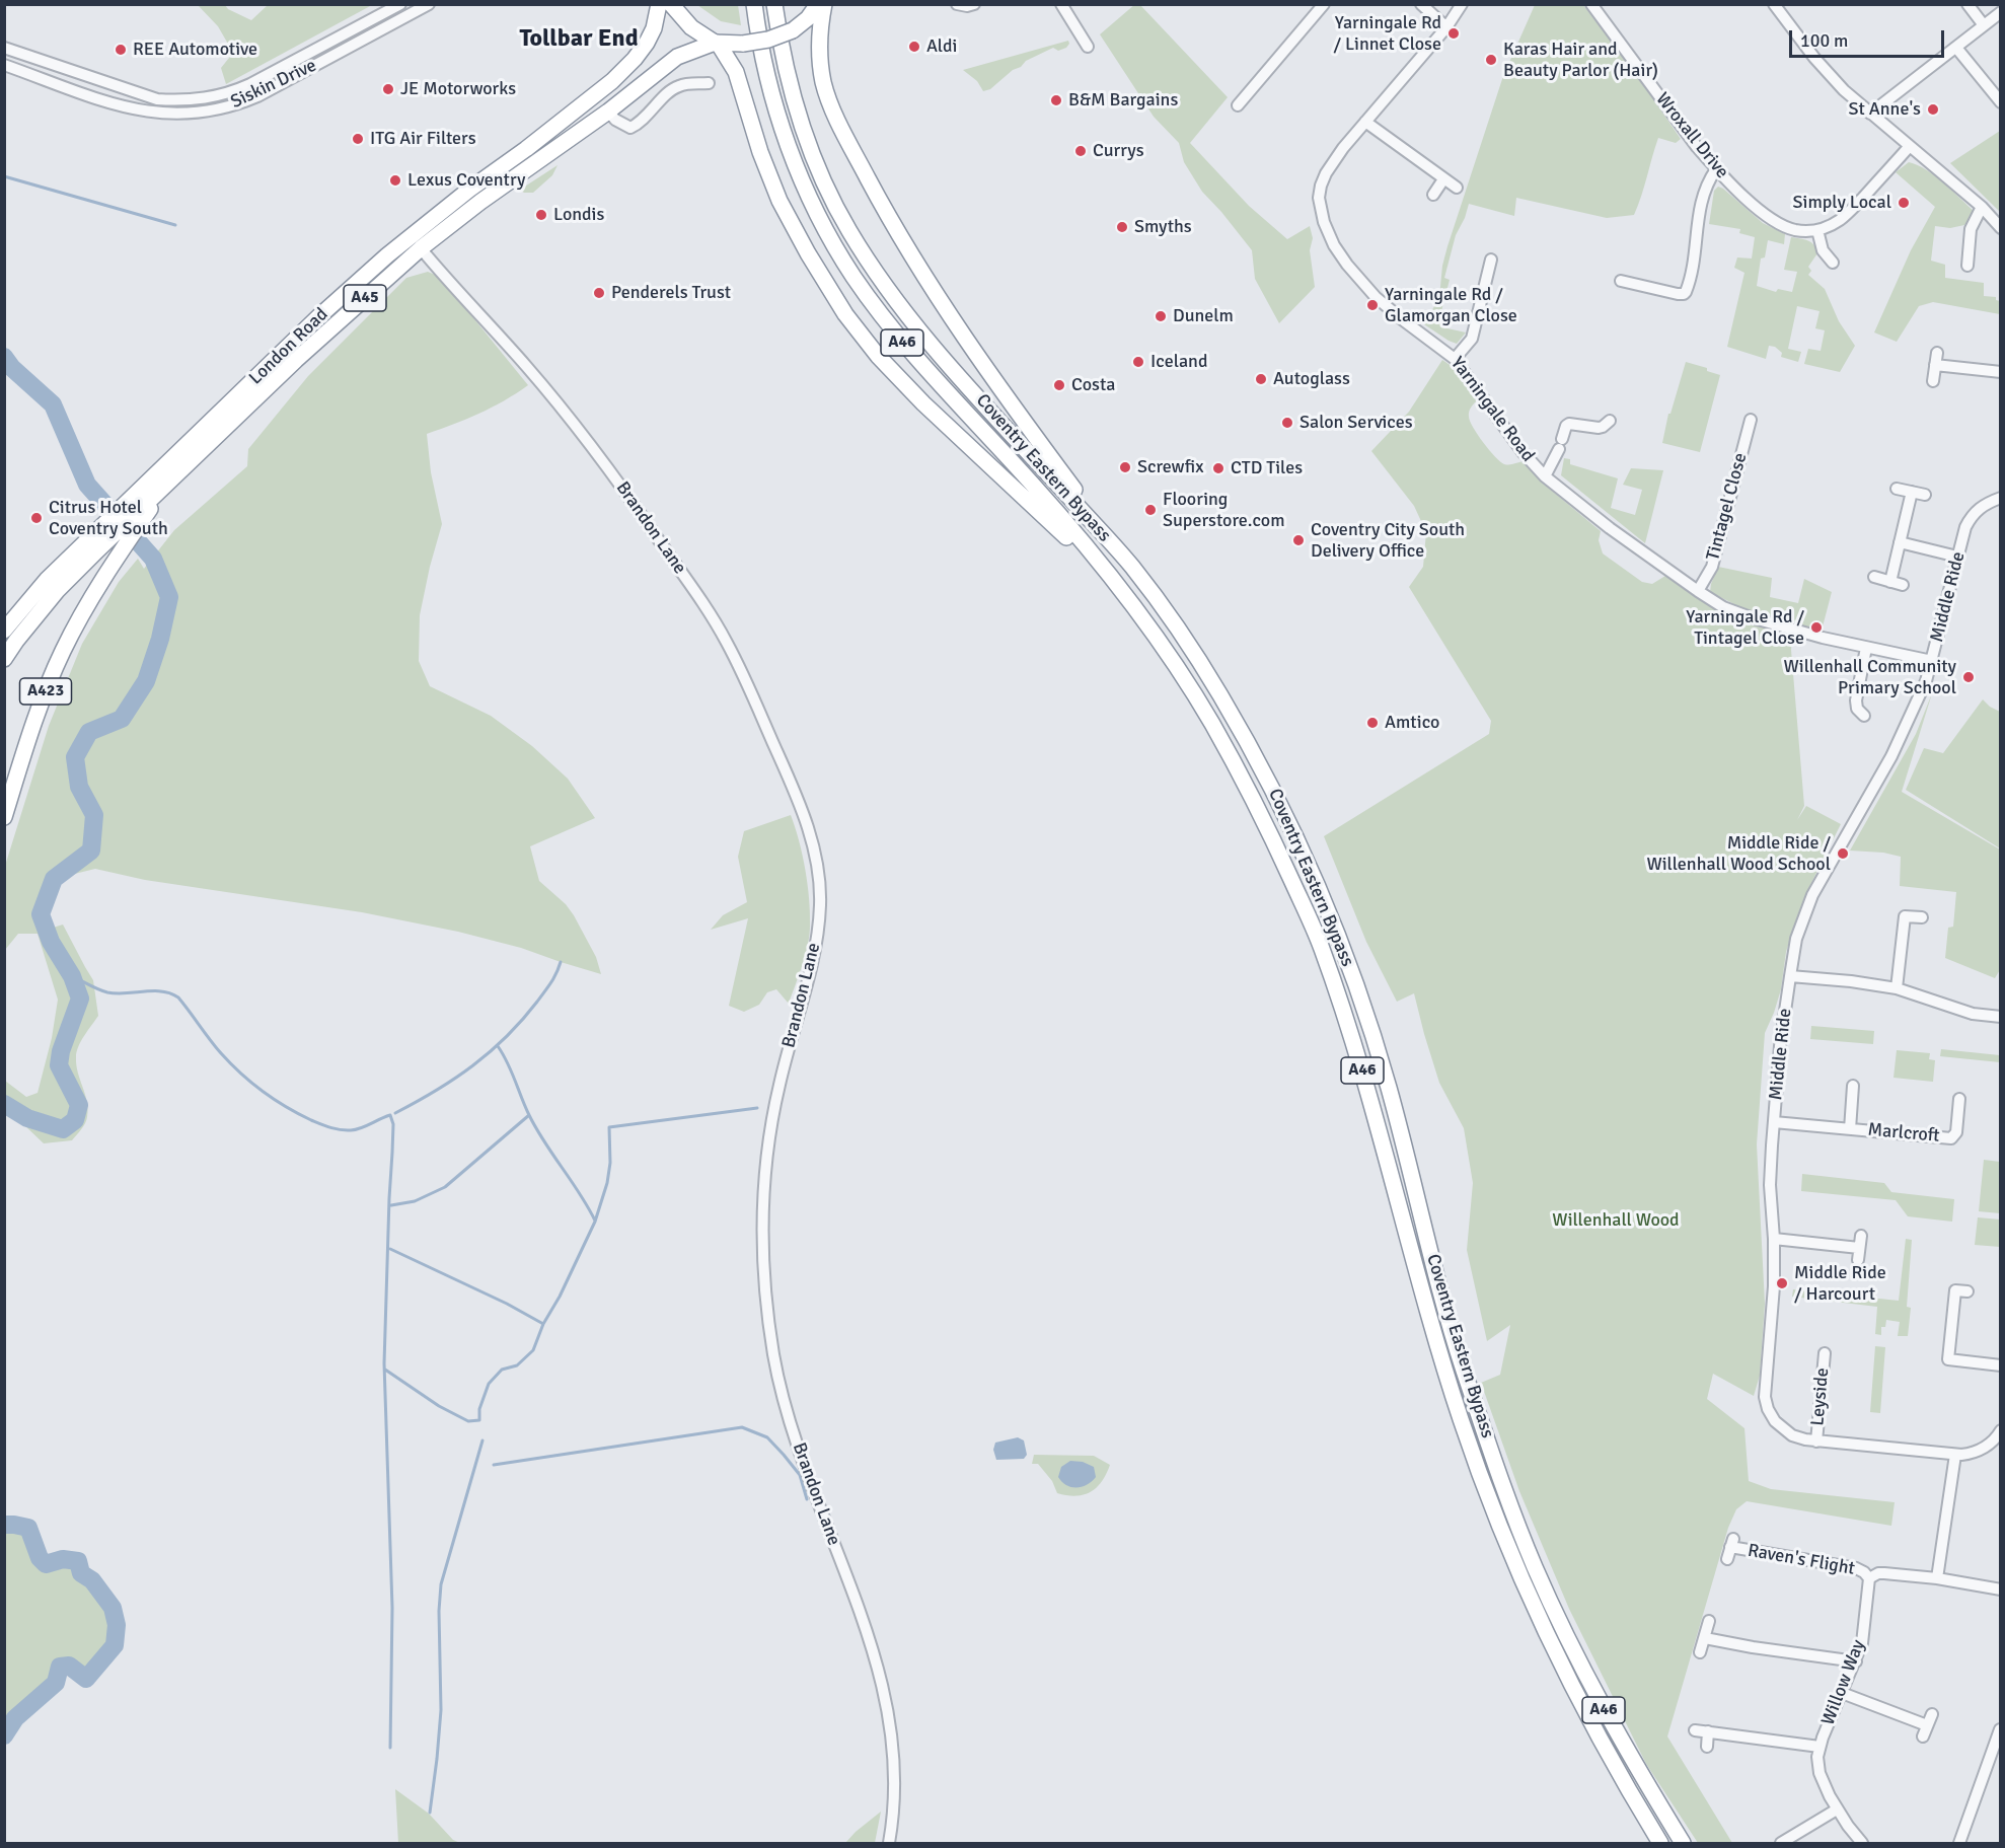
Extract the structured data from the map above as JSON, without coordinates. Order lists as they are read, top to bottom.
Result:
{
  "streets": {
    "highway": [
      "A45",
      "A46",
      "London Road",
      "Coventry Eastern Bypass",
      "A423"
    ],
    "street": [
      "Siskin Drive",
      "Wroxall Drive",
      "Yarningale Road",
      "Tintagel Close",
      "Brandon Lane",
      "Middle Ride",
      "Marlcroft",
      "Leyside",
      "Raven's Flight",
      "Willow Way"
    ]
  },
  "crossings": [
    ["London Road", "Brandon Lane"],
    ["London Road", "A423"],
    ["Yarningale Road", "Tintagel Close"],
    ["Yarningale Road", "Middle Ride"],
    ["Middle Ride", "Marlcroft"],
    ["Middle Ride", "Leyside"],
    ["Raven's Flight", "Willow Way"]
  ],
  "districts": ["Tollbar End"],
  "parks": ["Willenhall Wood"],
  "places": [
    "Yarningale Rd / Linnet Close",
    "Aldi",
    "REE Automotive",
    "Karas Hair and Beauty Parlor (Hair)",
    "JE Motorworks",
    "B&M Bargains",
    "St Anne's",
    "ITG Air Filters",
    "Currys",
    "Lexus Coventry",
    "Simply Local",
    "Londis",
    "Smyths",
    "Penderels Trust",
    "Yarningale Rd / Glamorgan Close",
    "Dunelm",
    "Iceland",
    "Autoglass",
    "Costa",
    "Salon Services",
    "Screwfix",
    "CTD Tiles",
    "Flooring Superstore.com",
    "Citrus Hotel Coventry South",
    "Coventry City South Delivery Office",
    "Yarningale Rd / Tintagel Close",
    "Willenhall Community Primary School",
    "Amtico",
    "Middle Ride / Willenhall Wood School",
    "Middle Ride / Harcourt"
  ],
  "scale_bar": "100 m"
}
